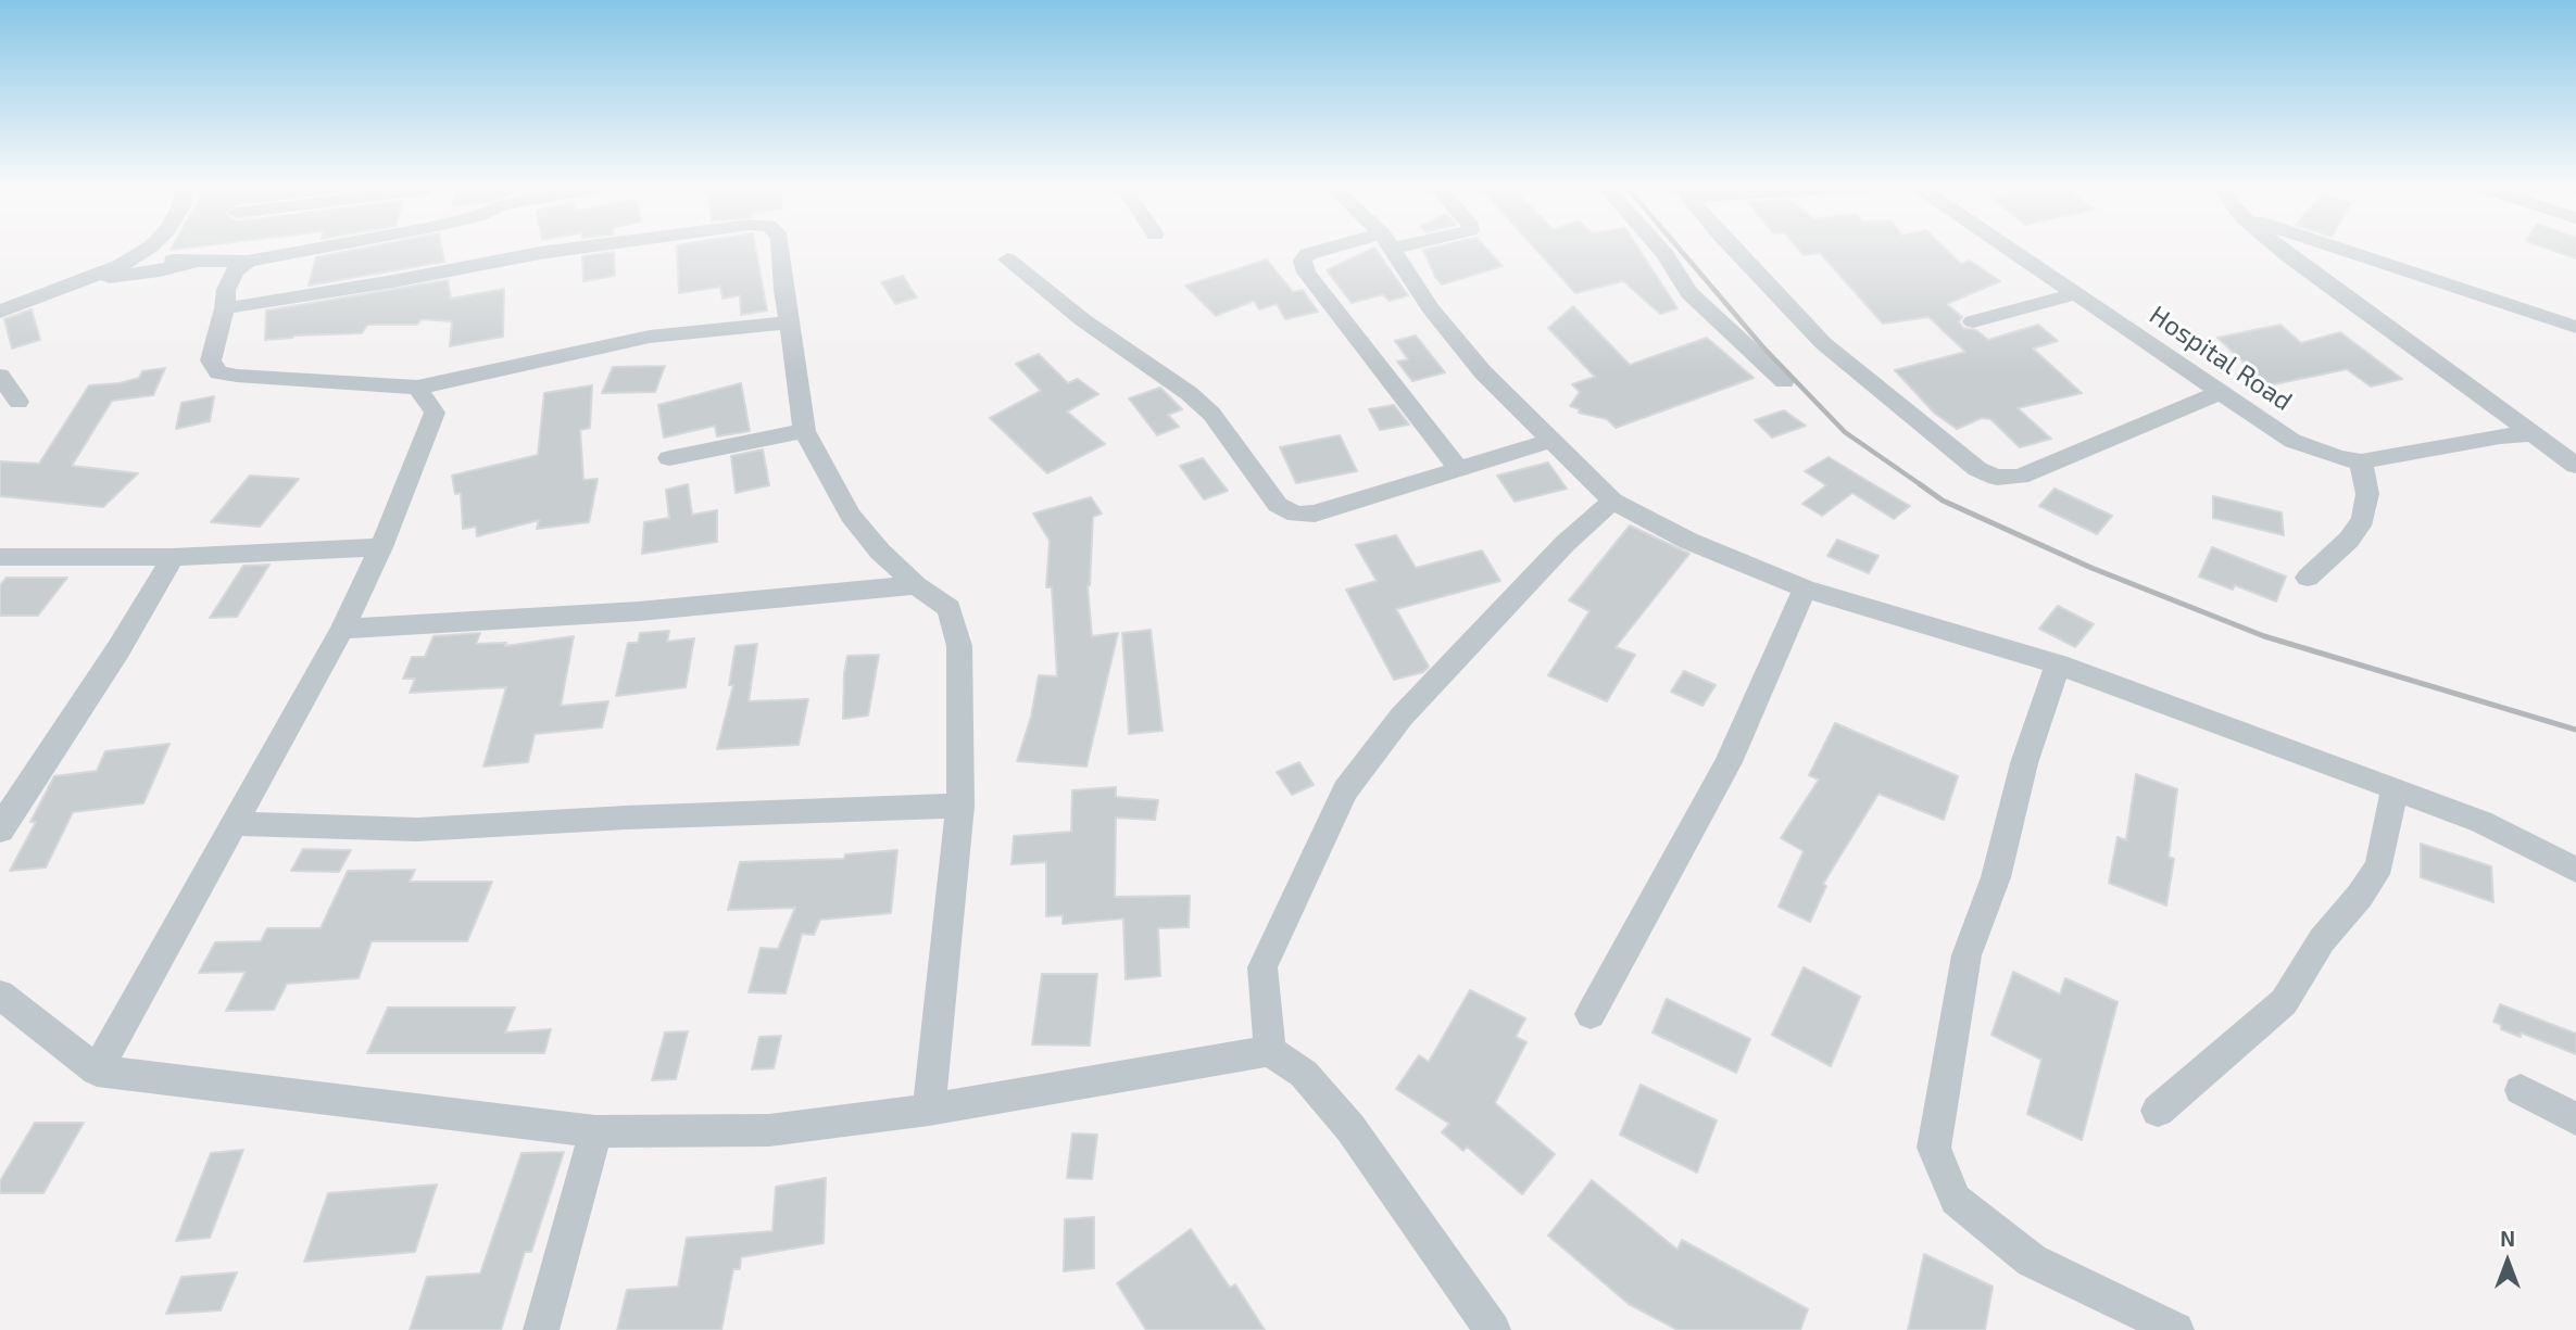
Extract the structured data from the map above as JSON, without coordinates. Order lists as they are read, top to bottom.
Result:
{
  "streets": {
    "street": ["Hospital Road"]
  },
  "north": "top"
}
